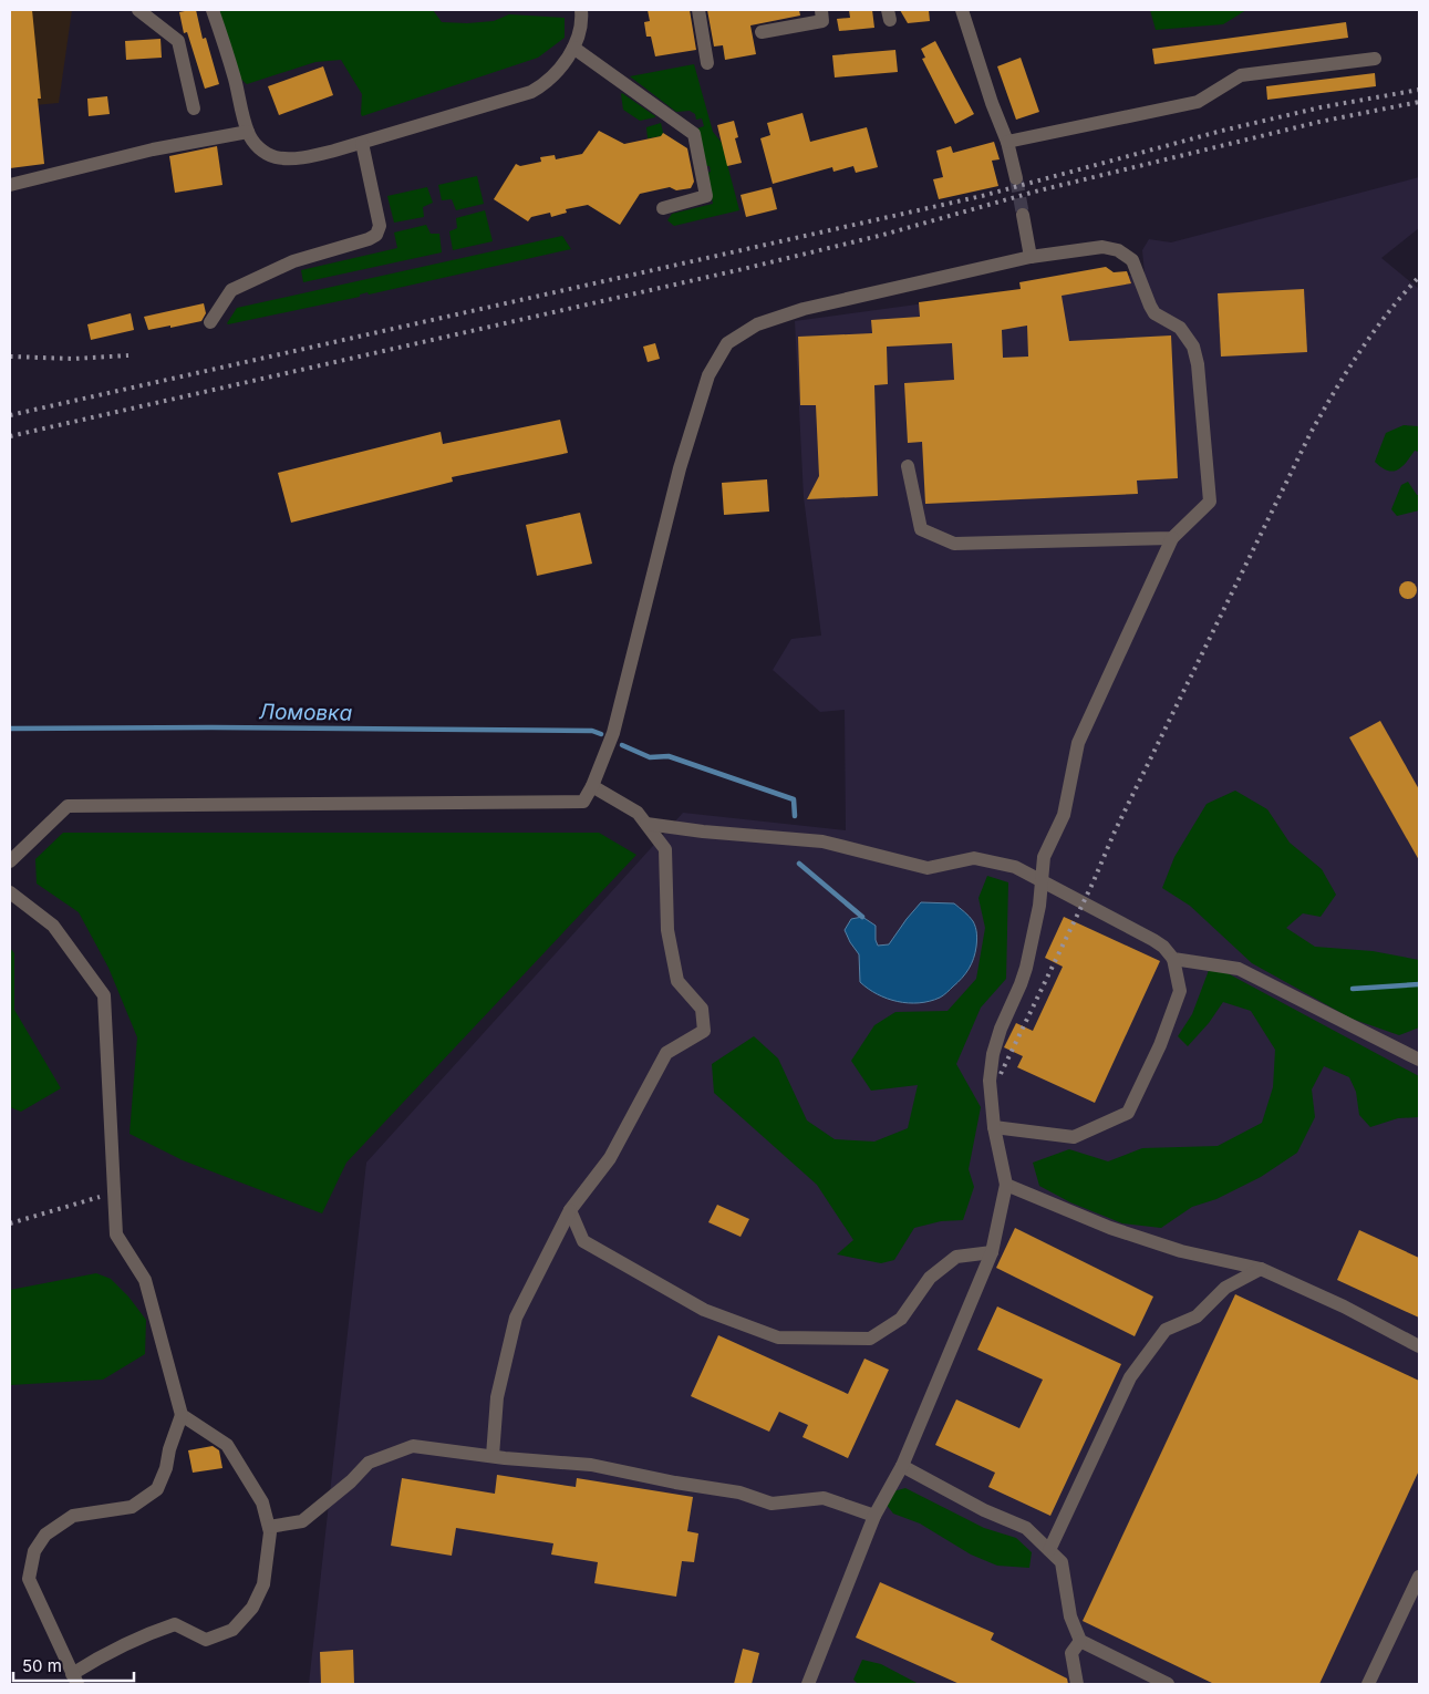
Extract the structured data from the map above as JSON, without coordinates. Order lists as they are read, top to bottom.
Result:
{
  "water": ["Ломовка"],
  "scale_bar": "50 m"
}
